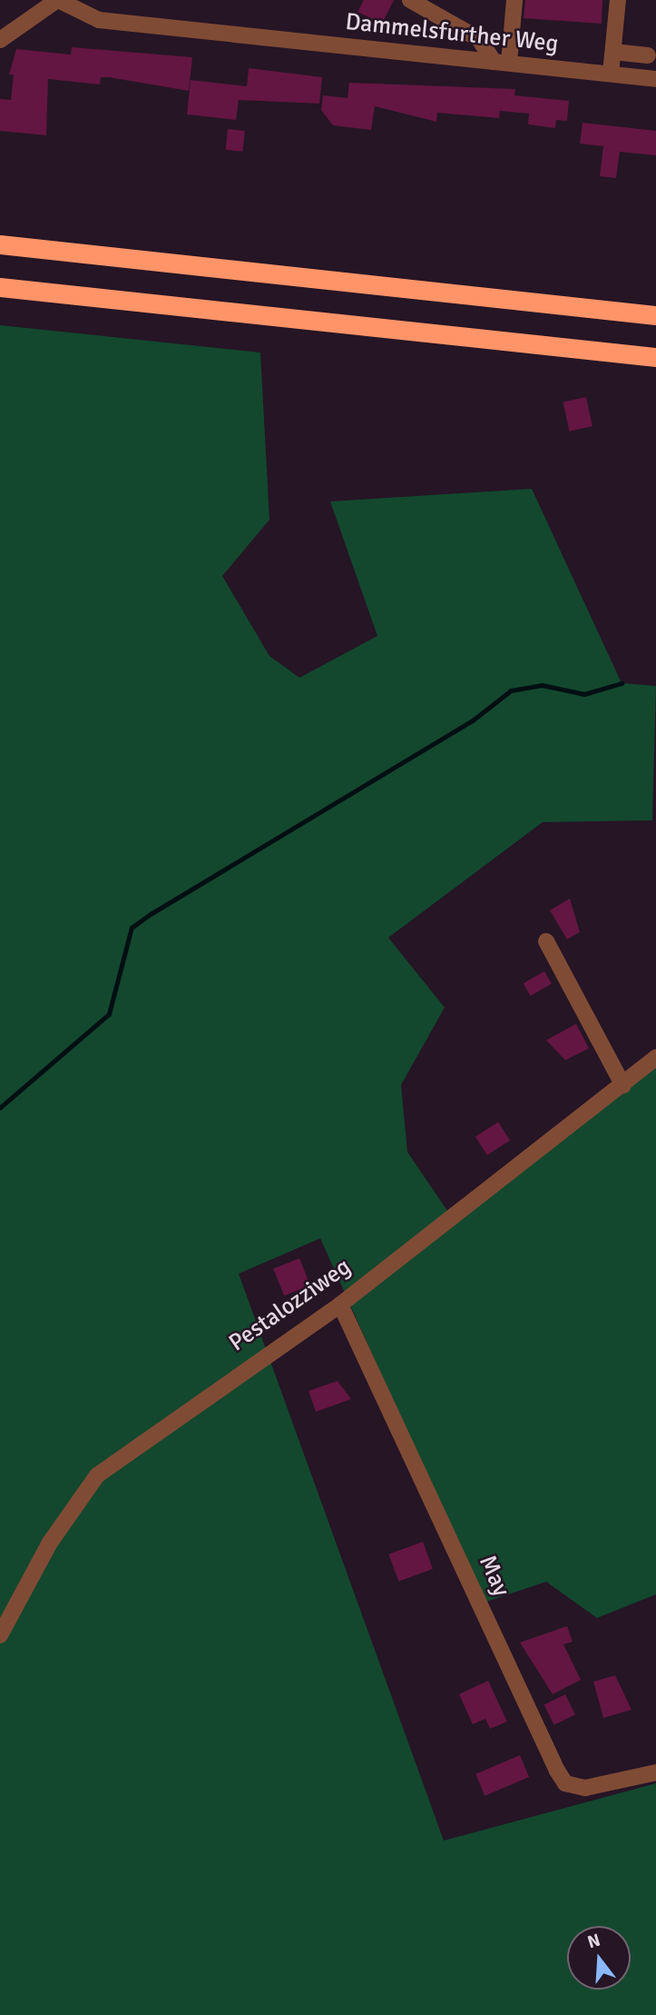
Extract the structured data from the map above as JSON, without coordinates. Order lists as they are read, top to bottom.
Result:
{
  "streets": {
    "street": ["Dammelsfurther Weg", "Pestalozziweg", "May"]
  },
  "crossings": [
    ["Pestalozziweg", "May"]
  ],
  "north": "top"
}
